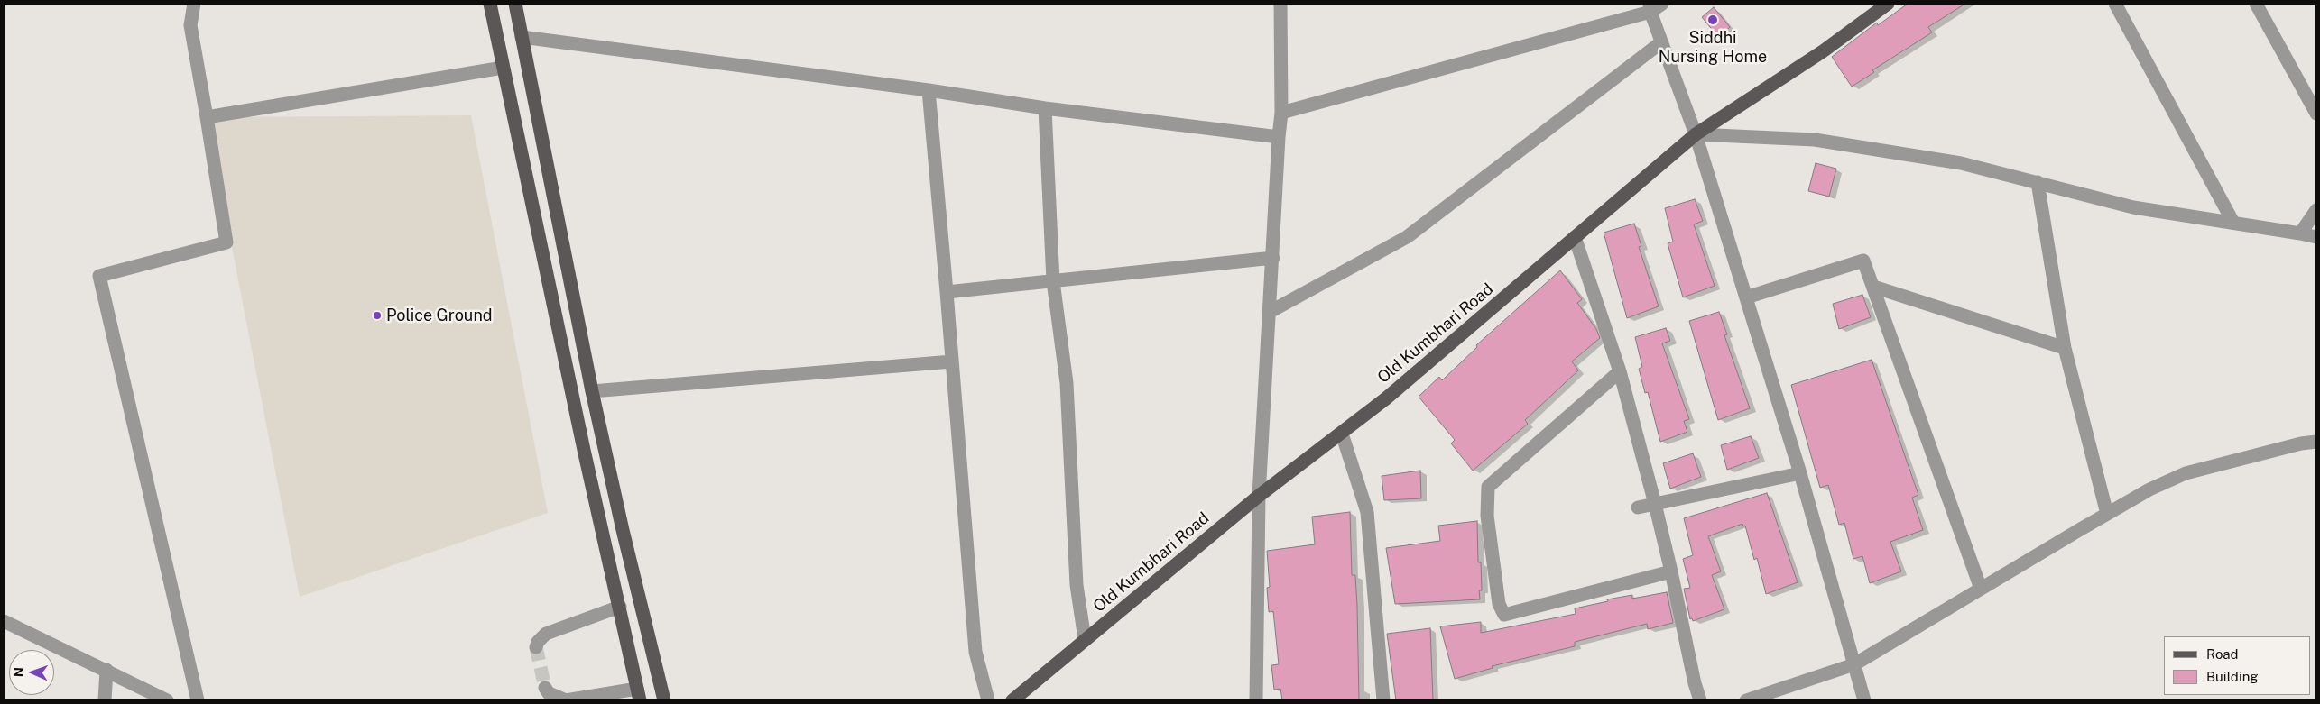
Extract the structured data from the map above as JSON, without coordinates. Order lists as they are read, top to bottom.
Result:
{
  "streets": {
    "main road": ["Old Kumbhari Road"]
  },
  "places": ["Siddhi Nursing Home", "Police Ground"],
  "legend": ["Road", "Building"],
  "north": "left"
}
